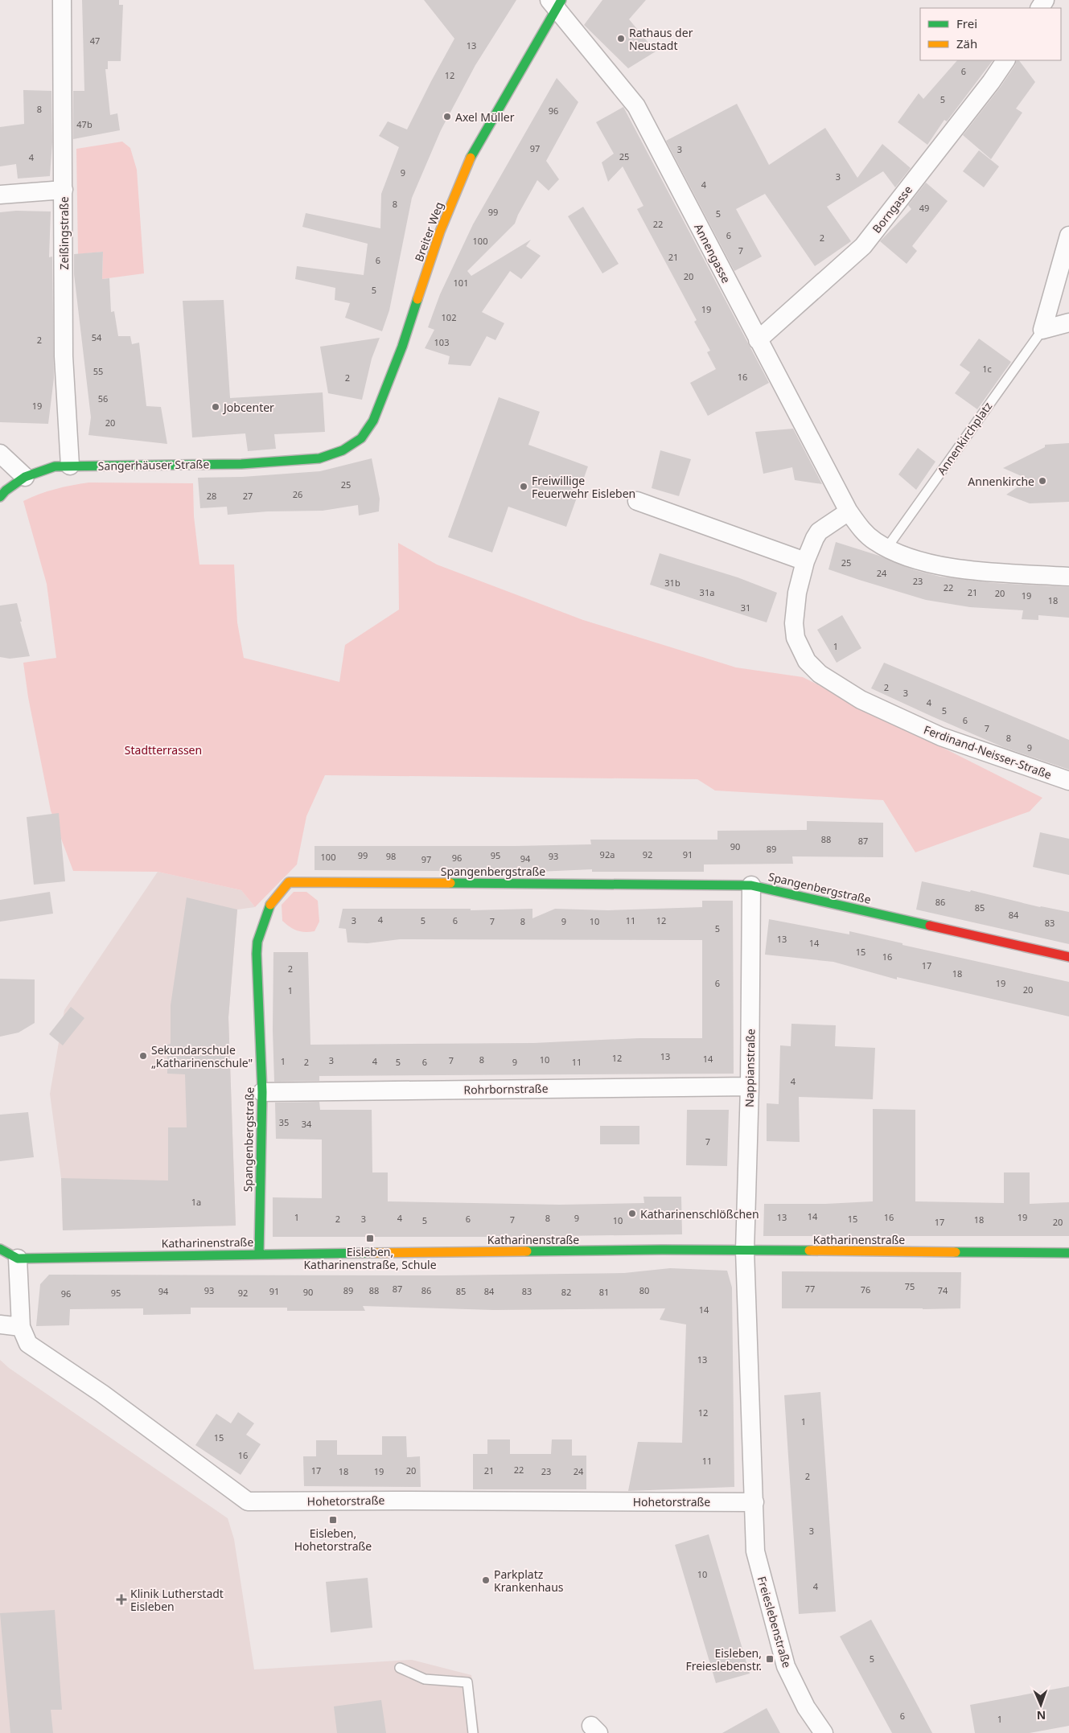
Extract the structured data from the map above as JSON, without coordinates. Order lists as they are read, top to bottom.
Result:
{
  "streets": {
    "street": [
      "Borngasse",
      "Breiter Weg",
      "Zeißingstraße",
      "Annengasse",
      "Sangerhäuser Straße",
      "Ferdinand-Neisser-Straße",
      "Spangenbergstraße",
      "Nappianstraße",
      "Rohrbornstraße",
      "Katharinenstraße",
      "Hohetorstraße",
      "Freieslebenstraße"
    ],
    "lane": ["Annenkirchplatz"]
  },
  "crossings": [
    ["Borngasse", "Annengasse"],
    ["Breiter Weg", "Annengasse"],
    ["Breiter Weg", "Sangerhäuser Straße"],
    ["Zeißingstraße", "Sangerhäuser Straße"],
    ["Annengasse", "Ferdinand-Neisser-Straße"],
    ["Spangenbergstraße", "Nappianstraße"],
    ["Spangenbergstraße", "Rohrbornstraße"],
    ["Spangenbergstraße", "Katharinenstraße"],
    ["Nappianstraße", "Rohrbornstraße"],
    ["Nappianstraße", "Katharinenstraße"],
    ["Nappianstraße", "Hohetorstraße"],
    ["Nappianstraße", "Freieslebenstraße"],
    ["Hohetorstraße", "Freieslebenstraße"]
  ],
  "parks": ["Stadtterrassen"],
  "places": {
    "other": [
      "Rathaus der Neustadt",
      "Axel Müller",
      "Jobcenter",
      "Annenkirche",
      "Freiwillige Feuerwehr Eisleben",
      "Sekundarschule „Katharinenschule\"",
      "Katharinenschlößchen",
      "Parkplatz Krankenhaus"
    ],
    "transit": ["Eisleben, Katharinenstraße, Schule", "Eisleben, Hohetorstraße", "Eisleben, Freieslebenstr."],
    "health": ["Klinik Lutherstadt Eisleben"]
  },
  "house_numbers": [
    "47",
    "13",
    "6",
    "12",
    "5",
    "8",
    "96",
    "47b",
    "97",
    "3",
    "25",
    "4",
    "9",
    "3",
    "4",
    "8",
    "49",
    "99",
    "5",
    "22",
    "6",
    "2",
    "100",
    "7",
    "21",
    "6",
    "20",
    "101",
    "5",
    "19",
    "102",
    "54",
    "2",
    "103",
    "1c",
    "55",
    "16",
    "2",
    "56",
    "19",
    "20",
    "25",
    "26",
    "28",
    "27",
    "25",
    "24",
    "23",
    "31b",
    "22",
    "31a",
    "21",
    "20",
    "19",
    "18",
    "31",
    "1",
    "2",
    "3",
    "4",
    "5",
    "6",
    "7",
    "8",
    "9",
    "88",
    "87",
    "90",
    "89",
    "92a",
    "92",
    "91",
    "99",
    "95",
    "98",
    "93",
    "100",
    "96",
    "94",
    "97",
    "86",
    "85",
    "84",
    "4",
    "3",
    "5",
    "6",
    "11",
    "12",
    "7",
    "8",
    "9",
    "10",
    "83",
    "5",
    "13",
    "14",
    "15",
    "16",
    "17",
    "2",
    "18",
    "6",
    "19",
    "20",
    "1",
    "13",
    "12",
    "14",
    "8",
    "10",
    "3",
    "7",
    "1",
    "4",
    "2",
    "5",
    "6",
    "9",
    "11",
    "4",
    "35",
    "34",
    "7",
    "1a",
    "14",
    "1",
    "13",
    "16",
    "19",
    "4",
    "8",
    "9",
    "2",
    "3",
    "6",
    "15",
    "7",
    "18",
    "5",
    "10",
    "17",
    "20",
    "75",
    "87",
    "77",
    "76",
    "93",
    "89",
    "88",
    "86",
    "80",
    "74",
    "94",
    "91",
    "85",
    "84",
    "83",
    "90",
    "82",
    "81",
    "95",
    "92",
    "96",
    "14",
    "13",
    "12",
    "1",
    "15",
    "16",
    "11",
    "22",
    "17",
    "20",
    "21",
    "18",
    "19",
    "23",
    "24",
    "2",
    "3",
    "10",
    "4",
    "5",
    "6",
    "1"
  ],
  "legend": ["Frei", "Zäh"],
  "north": "bottom"
}
